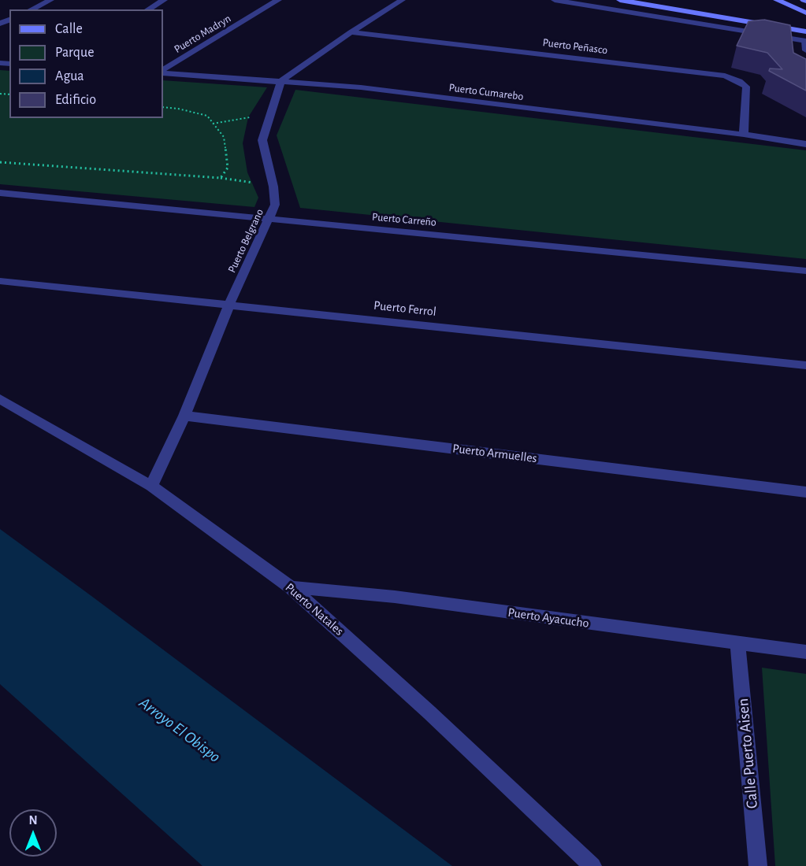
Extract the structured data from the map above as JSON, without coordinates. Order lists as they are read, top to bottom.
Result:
{
  "streets": {
    "street": [
      "Puerto Madryn",
      "Puerto Peñasco",
      "Puerto Cumarebo",
      "Puerto Carreño",
      "Puerto Belgrano",
      "Puerto Ferrol",
      "Puerto Armuelles",
      "Puerto Natales",
      "Puerto Ayacucho",
      "Calle Puerto Aisen"
    ]
  },
  "crossings": [
    ["Puerto Peñasco", "Puerto Cumarebo"],
    ["Puerto Cumarebo", "Puerto Belgrano"],
    ["Puerto Carreño", "Puerto Belgrano"],
    ["Puerto Belgrano", "Puerto Ferrol"],
    ["Puerto Belgrano", "Puerto Armuelles"],
    ["Puerto Belgrano", "Puerto Natales"],
    ["Puerto Natales", "Puerto Ayacucho"],
    ["Puerto Ayacucho", "Calle Puerto Aisen"]
  ],
  "water": ["Arroyo El Obispo"],
  "legend": [
    "Calle",
    "Parque",
    "Agua",
    "Edificio"
  ],
  "north": "top"
}
